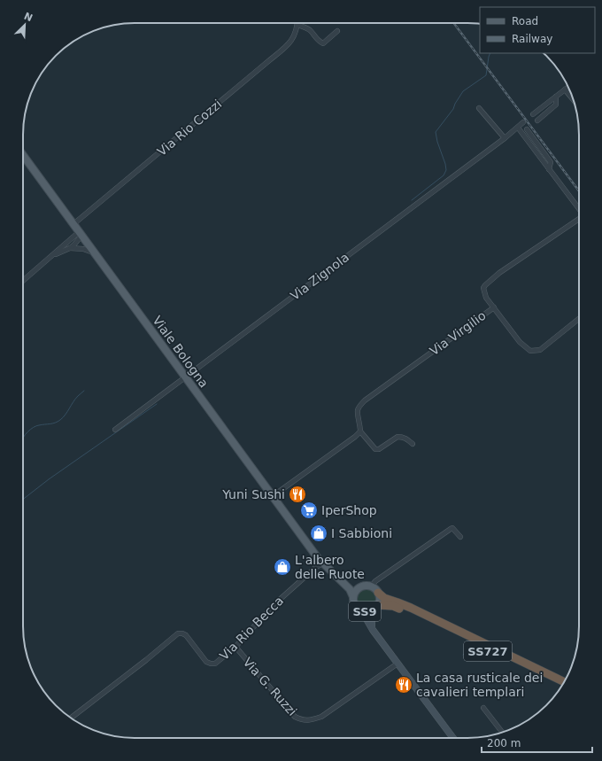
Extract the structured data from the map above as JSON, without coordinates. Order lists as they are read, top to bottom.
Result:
{
  "streets": {
    "highway": ["SS727"],
    "main road": ["Viale Bologna", "SS9"],
    "street": [
      "Via Rio Cozzi",
      "Via Zignola",
      "Via Virgilio",
      "Via Rio Becca",
      "Via G. Ruzzi"
    ]
  },
  "crossings": [
    ["Via Rio Cozzi", "Viale Bologna"],
    ["Via Zignola", "Viale Bologna"],
    ["Viale Bologna", "Via Rio Becca"],
    ["SS9", "SS727"],
    ["Via Rio Becca", "Via G. Ruzzi"]
  ],
  "places": {
    "restaurant": ["Yuni Sushi", "La casa rusticale dei cavalieri templari"],
    "supermarket": ["IperShop"],
    "shop": ["I Sabbioni", "L'albero delle Ruote"]
  },
  "legend": ["Road", "Railway"],
  "scale_bar": "200 m",
  "north": "top right"
}
